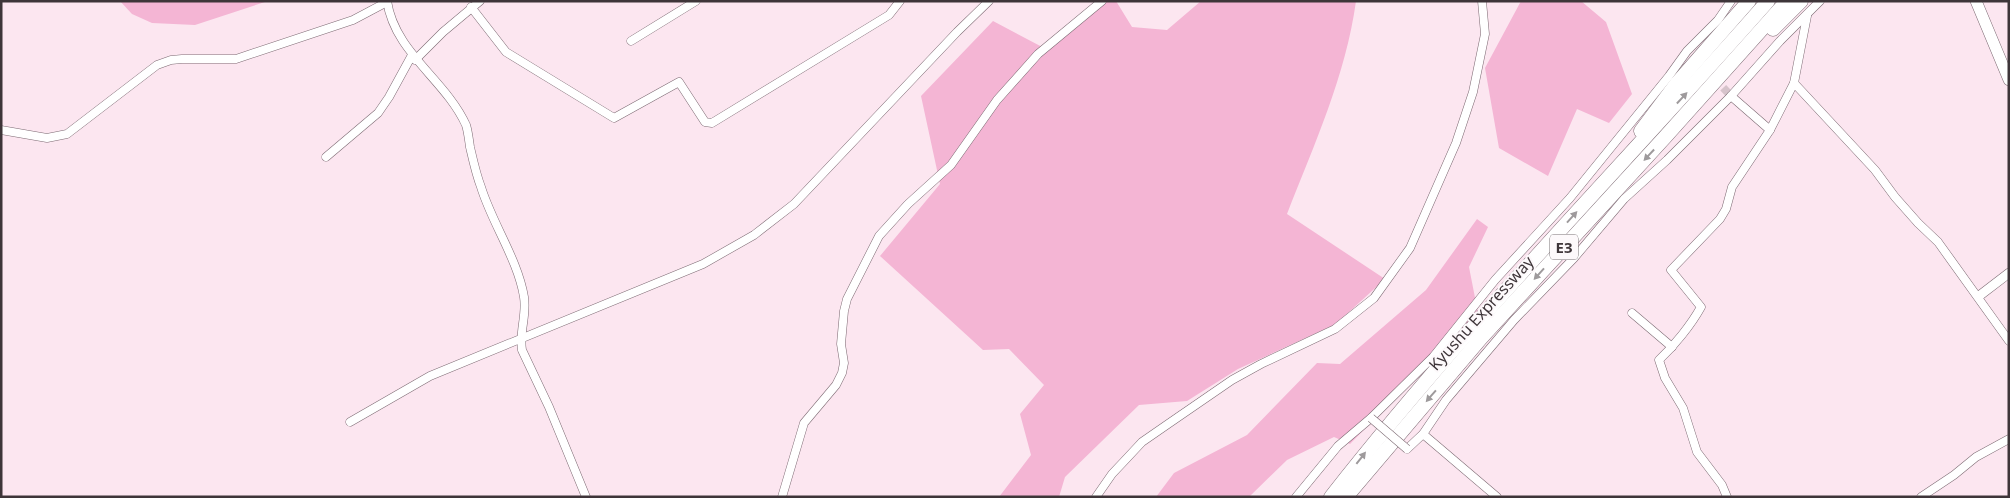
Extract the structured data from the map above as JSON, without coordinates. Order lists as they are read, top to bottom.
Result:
{
  "streets": {
    "highway": ["E3", "Kyushu Expressway"]
  }
}
